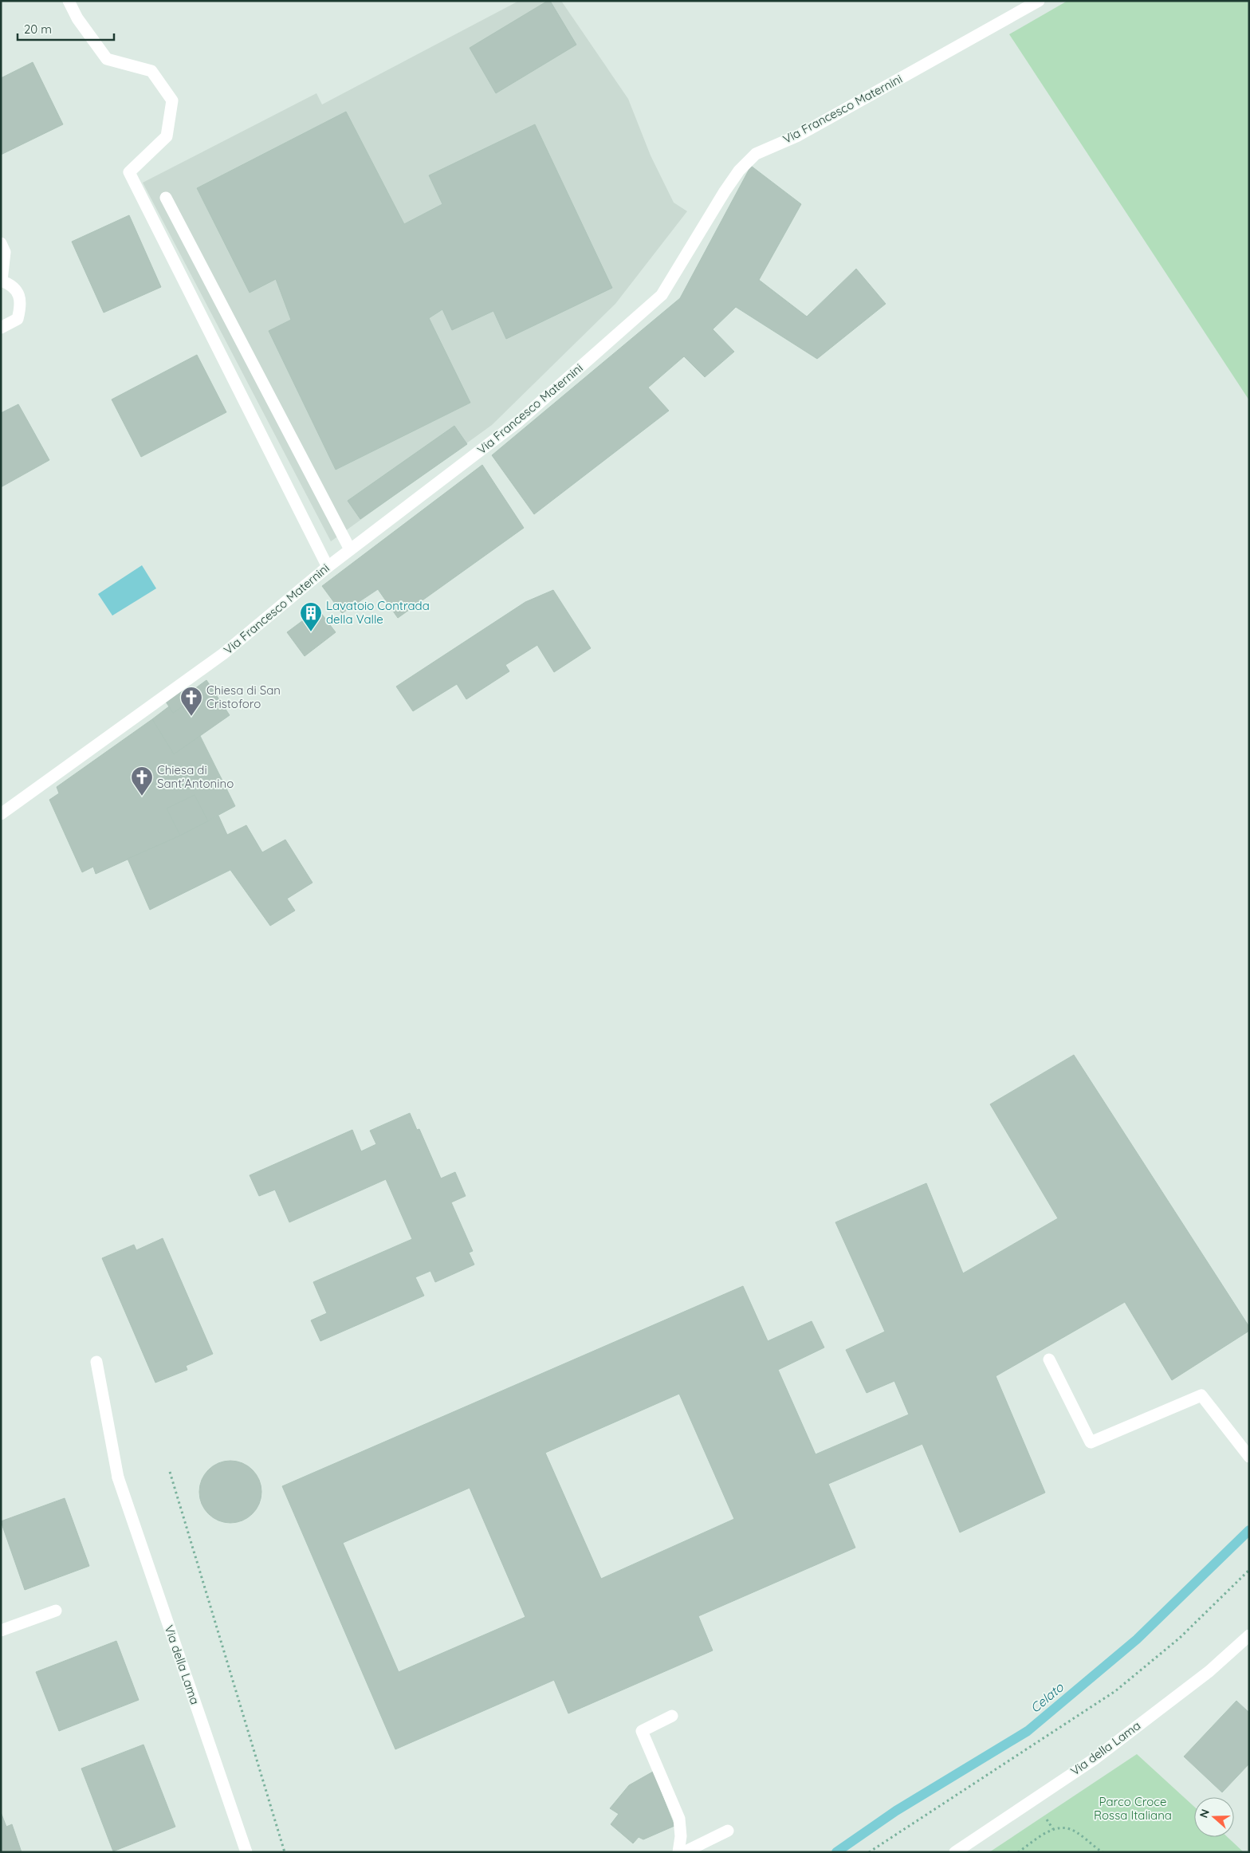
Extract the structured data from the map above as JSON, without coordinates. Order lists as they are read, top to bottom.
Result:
{
  "streets": {
    "street": ["Via Francesco Maternini", "Via della Lama"]
  },
  "water": ["Celato"],
  "parks": ["Parco Croce Rossa Italiana"],
  "places": {
    "building": ["Lavatoio Contrada della Valle"],
    "church": ["Chiesa di San Cristoforo", "Chiesa di Sant'Antonino"]
  },
  "scale_bar": "20 m",
  "north": "left"
}
